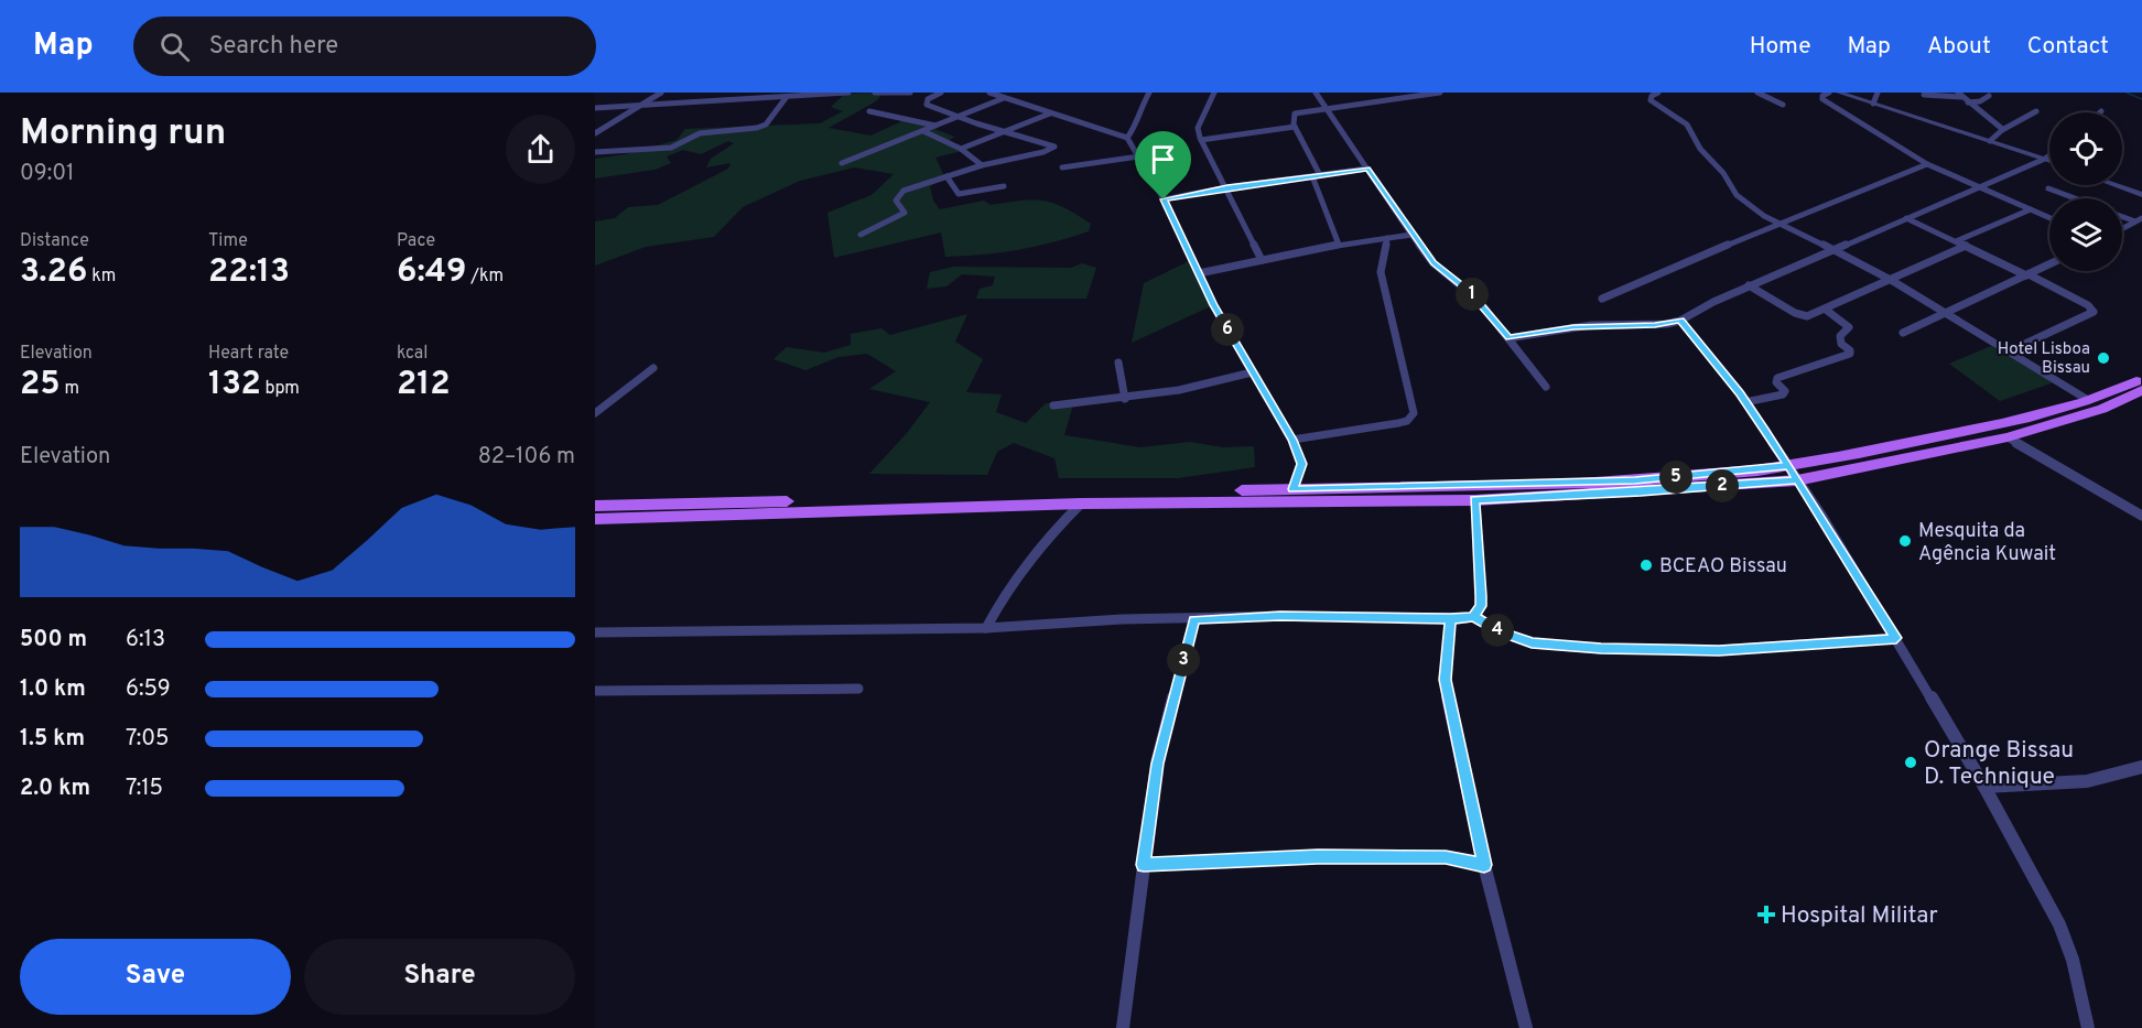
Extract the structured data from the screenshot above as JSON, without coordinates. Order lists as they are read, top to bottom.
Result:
{
  "places": {
    "other": [
      "Hotel Lisboa Bissau",
      "Mesquita da Agência Kuwait",
      "BCEAO Bissau",
      "Orange Bissau D. Technique"
    ],
    "health": ["Hospital Militar"]
  },
  "page": {
    "header": "Map",
    "search": "Search here",
    "nav": [
      "Home",
      "Map",
      "About",
      "Contact"
    ],
    "heading": ["Morning run", "09:01"],
    "stats": [
      ["Distance", "3.26 km"],
      ["Time", "22:13"],
      ["Pace", "6:49 /km"],
      ["Elevation", "25 m"],
      ["Heart rate", "132 bpm"],
      ["kcal", "212"]
    ],
    "pins": [
      "1",
      "6",
      "5",
      "2",
      "4",
      "3"
    ],
    "chart": ["Elevation", "82–106 m"],
    "list": [
      {
        "name": "500 m",
        "note": "6:13"
      },
      {
        "name": "1.0 km",
        "note": "6:59"
      },
      {
        "name": "1.5 km",
        "note": "7:05"
      },
      {
        "name": "2.0 km",
        "note": "7:15"
      }
    ],
    "buttons": ["Save", "Share"]
  }
}
